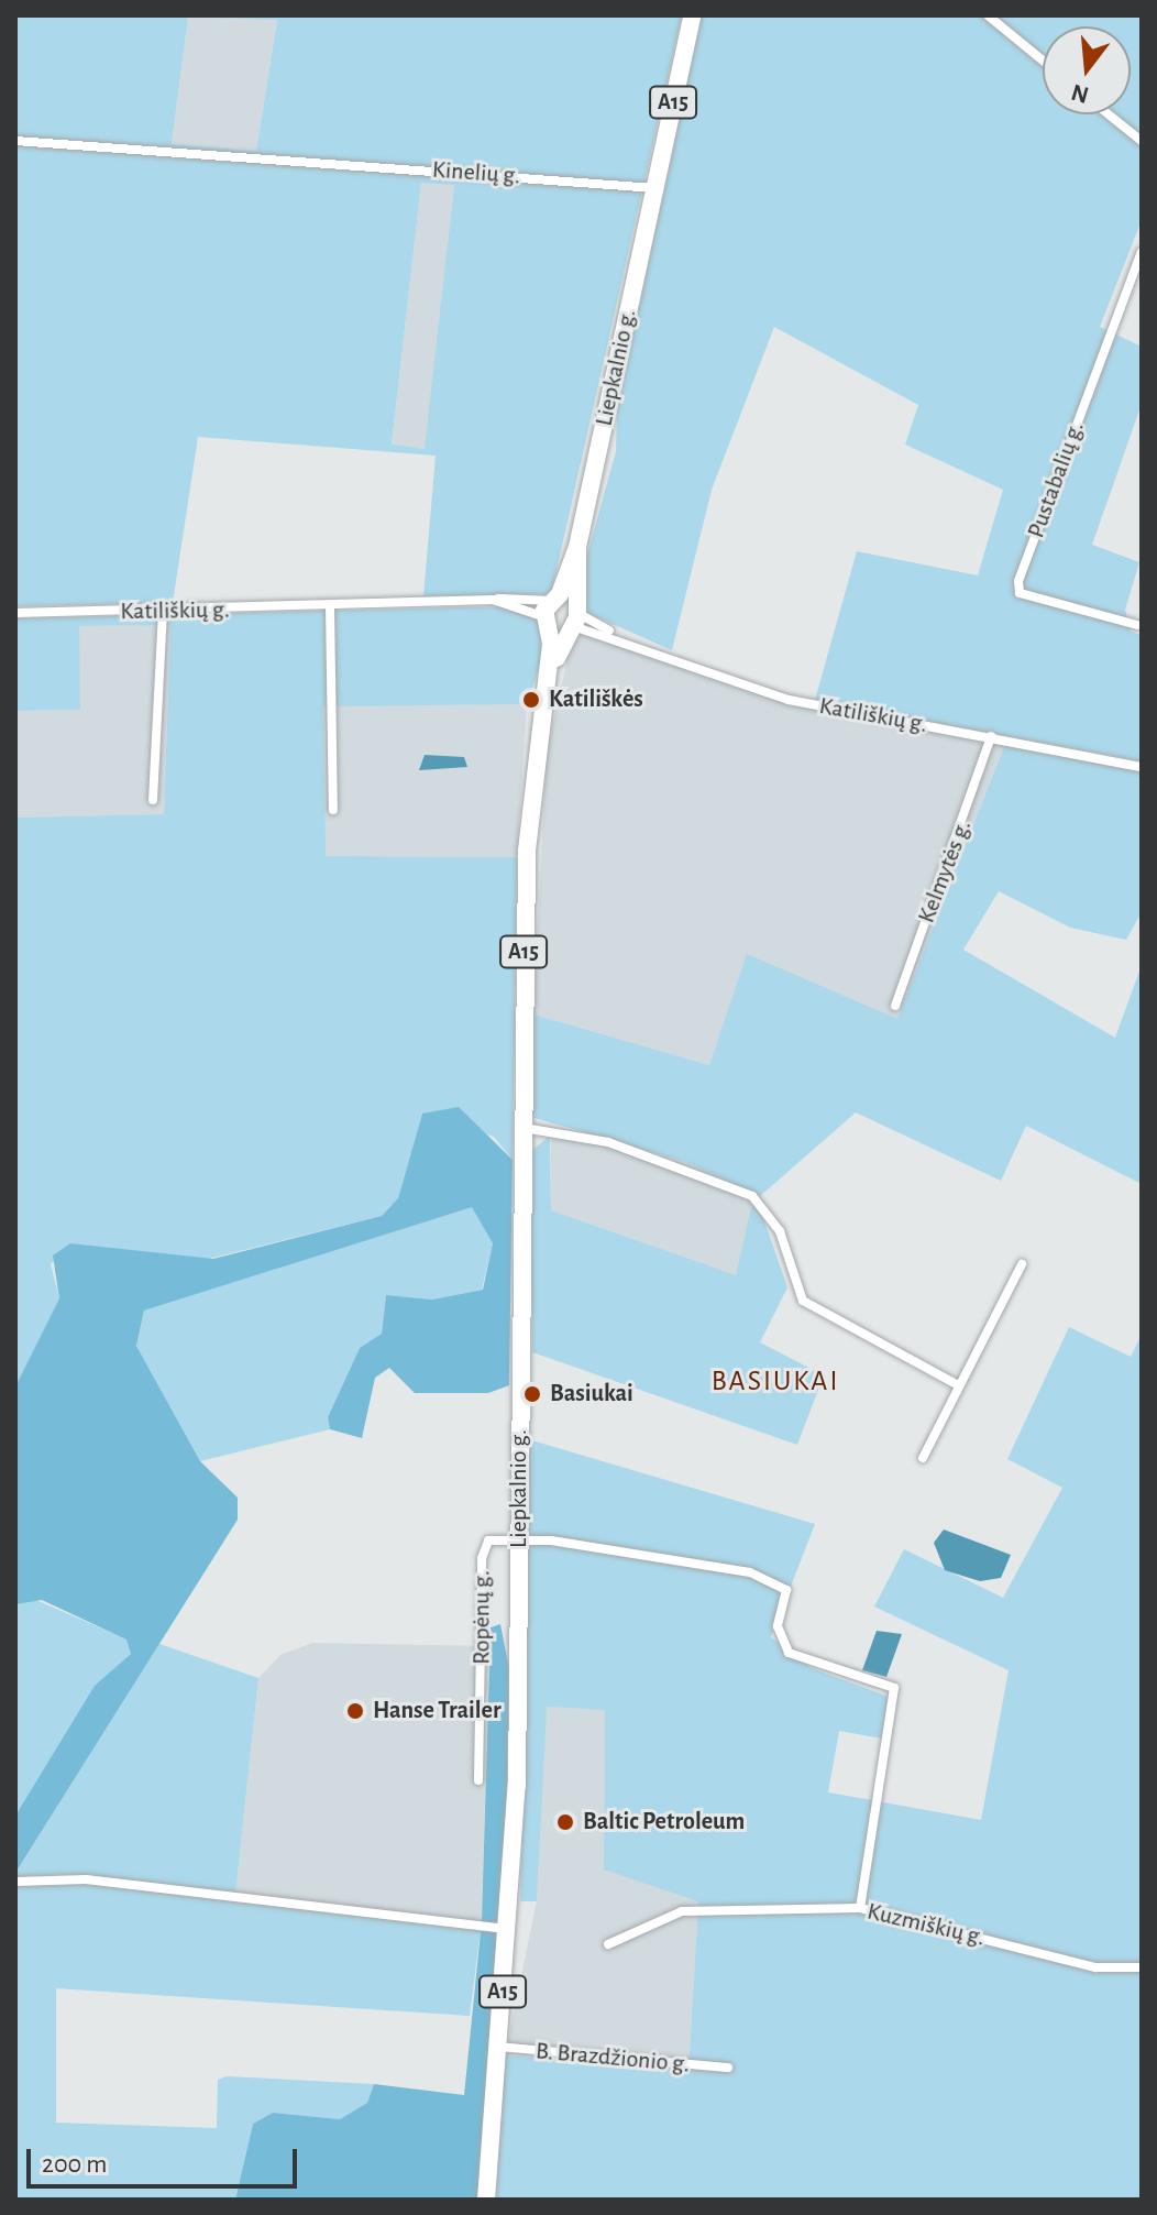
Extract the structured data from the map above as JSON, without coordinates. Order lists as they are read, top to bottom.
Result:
{
  "streets": {
    "highway": ["A15", "Liepkalnio g."],
    "street": [
      "Kinelių g.",
      "Pustabalių g.",
      "Katiliškių g.",
      "Kelmytės g.",
      "Ropėnų g.",
      "Kuzmiškių g.",
      "B. Brazdžionio g."
    ]
  },
  "crossings": [
    ["A15", "Kinelių g."],
    ["A15", "Liepkalnio g."],
    ["Kinelių g.", "Liepkalnio g."],
    ["Liepkalnio g.", "Katiliškių g."],
    ["Liepkalnio g.", "Ropėnų g."],
    ["Liepkalnio g.", "B. Brazdžionio g."],
    ["Katiliškių g.", "Kelmytės g."]
  ],
  "districts": ["BASIUKAI"],
  "places": [
    "Katiliškės",
    "Basiukai",
    "Hanse Trailer",
    "Baltic Petroleum"
  ],
  "scale_bar": "200 m",
  "north": "bottom"
}
